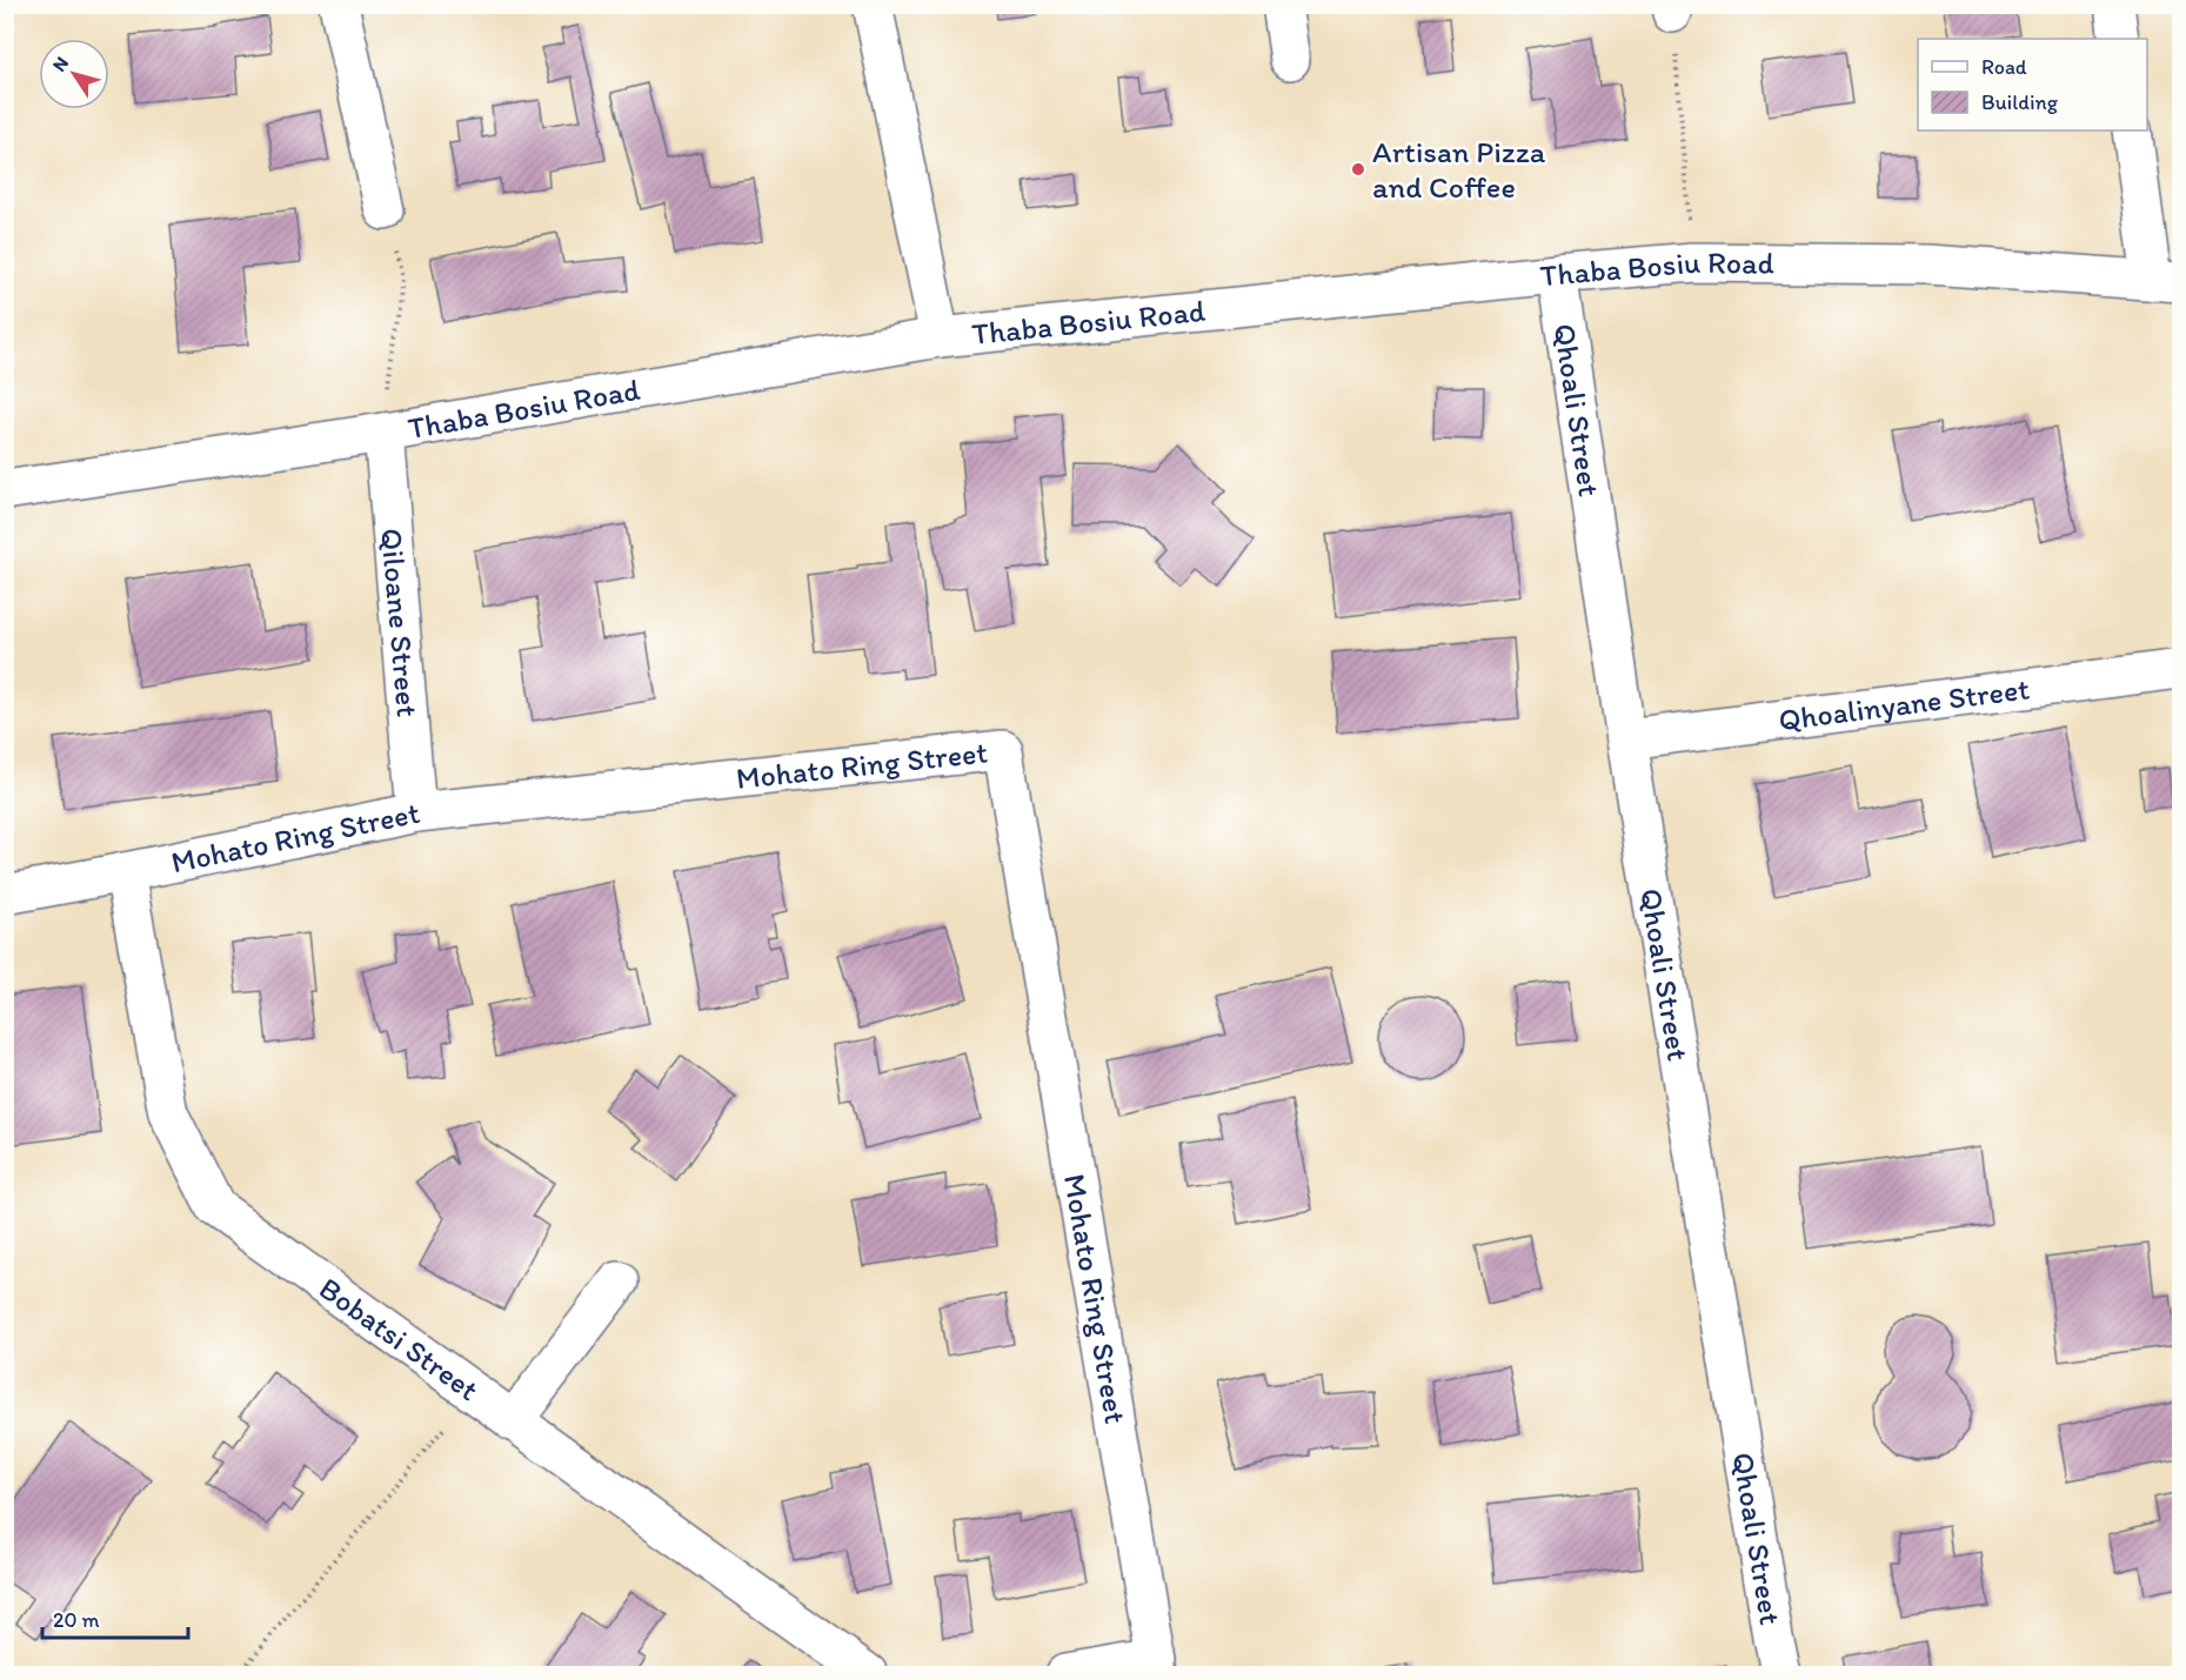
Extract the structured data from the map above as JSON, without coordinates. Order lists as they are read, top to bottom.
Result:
{
  "streets": {
    "street": [
      "Thaba Bosiu Road",
      "Qhoali Street",
      "Qiloane Street",
      "Qhoalinyane Street",
      "Mohato Ring Street",
      "Bobatsi Street"
    ]
  },
  "crossings": [
    ["Thaba Bosiu Road", "Qhoali Street"],
    ["Thaba Bosiu Road", "Qiloane Street"],
    ["Qhoali Street", "Qhoalinyane Street"],
    ["Qiloane Street", "Mohato Ring Street"],
    ["Mohato Ring Street", "Bobatsi Street"]
  ],
  "places": ["Artisan Pizza and Coffee"],
  "legend": ["Road", "Building"],
  "scale_bar": "20 m",
  "north": "top left"
}
